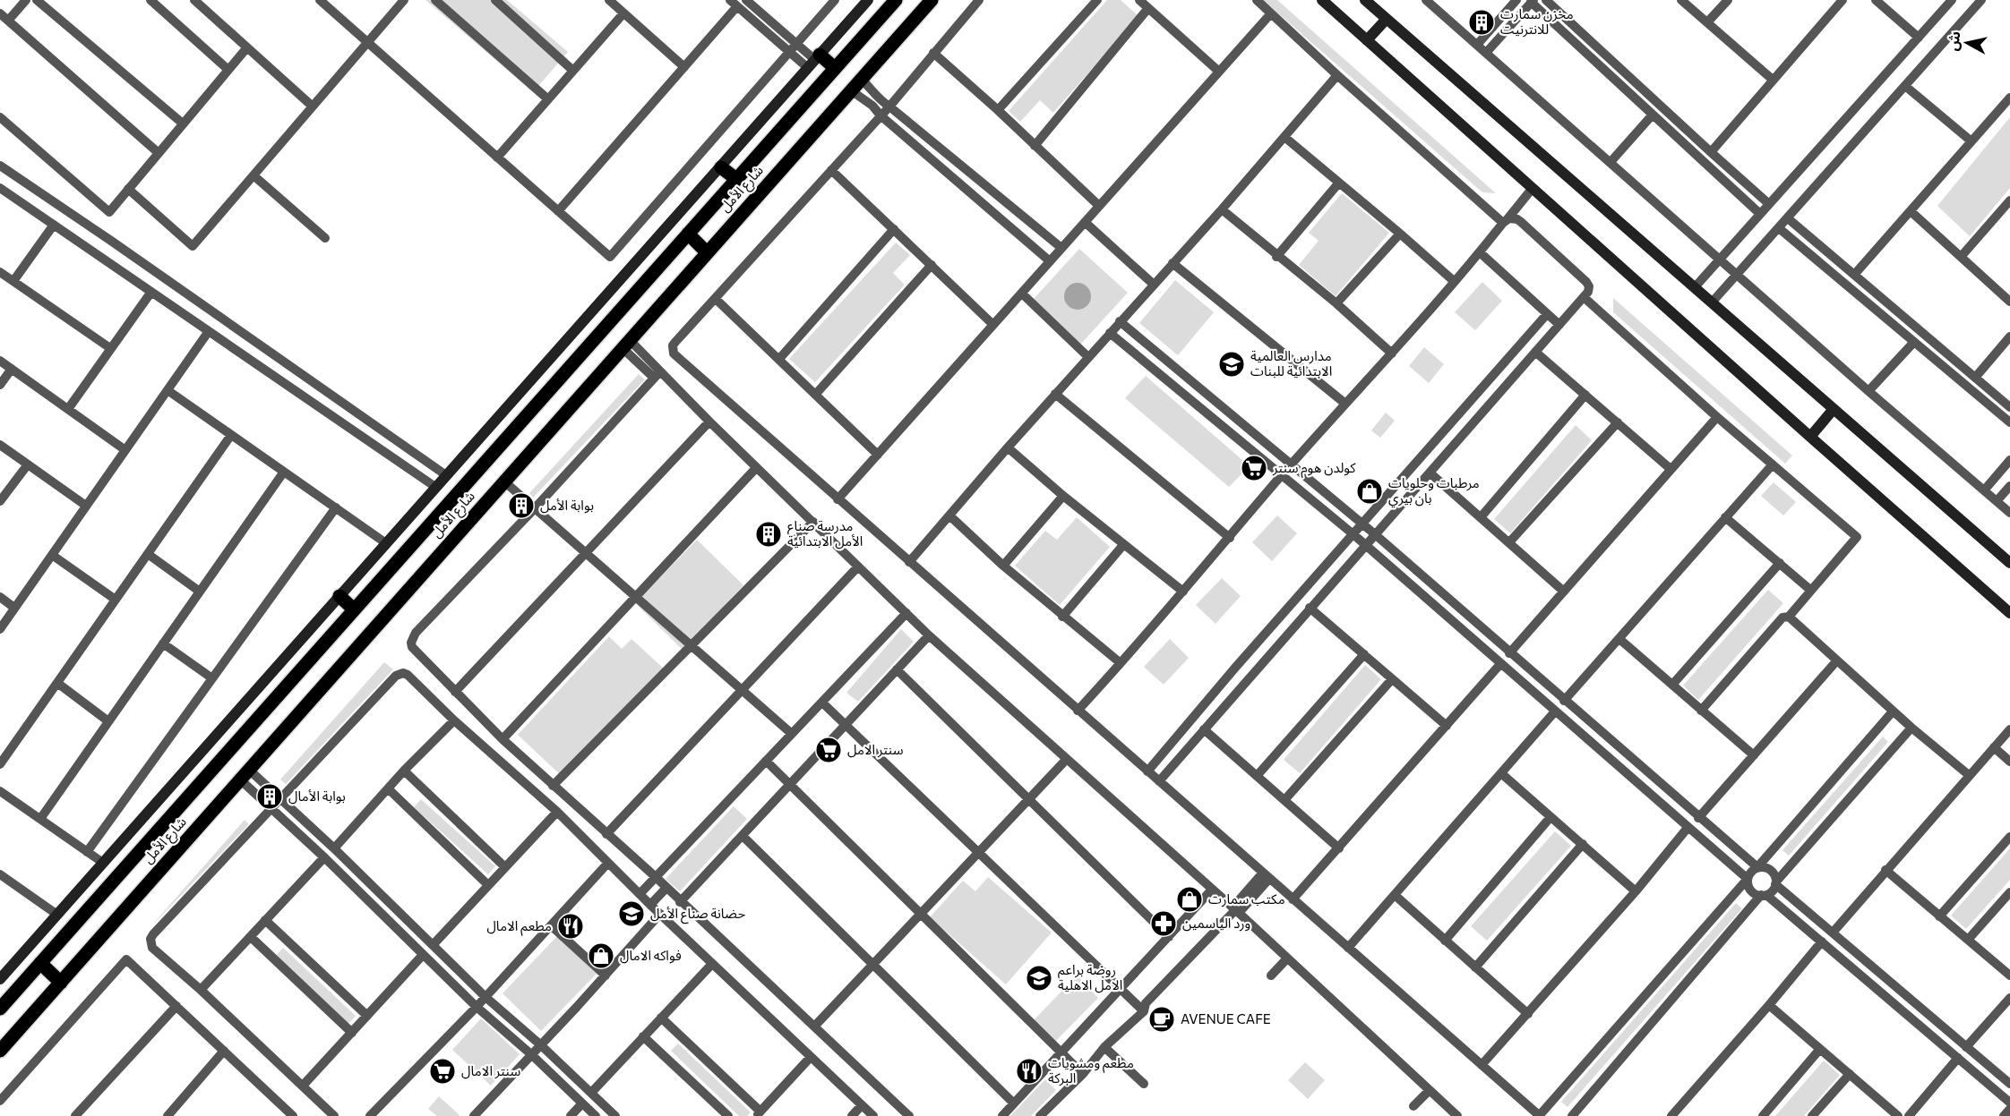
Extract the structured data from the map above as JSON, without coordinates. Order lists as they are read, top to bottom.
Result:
{
  "streets": {
    "main road": ["شارع الأمل"]
  },
  "places": {
    "building": [
      "مخزن سمارت للانترنيت",
      "بوابة الأمل",
      "مدرسة صناع الأمل الابتدائية",
      "بوابة الأمال"
    ],
    "school or university": ["مدارس العالمية الابتدائية للبنات", "حضانة صناع الأمل", "روضة براعم الامل الاهلية"],
    "supermarket": ["كولدن هوم سنتر", "سنتر الامل", "سنتر الامال"],
    "shop": ["مرطبات وحلويات بان بيري", "مكتب سمارت", "فواكه الامال"],
    "pharmacy": ["ورد الياسمين"],
    "restaurant": ["مطعم الامال", "مطعم ومشويات البركة"],
    "cafe": ["AVENUE CAFE"]
  },
  "north": "left"
}
